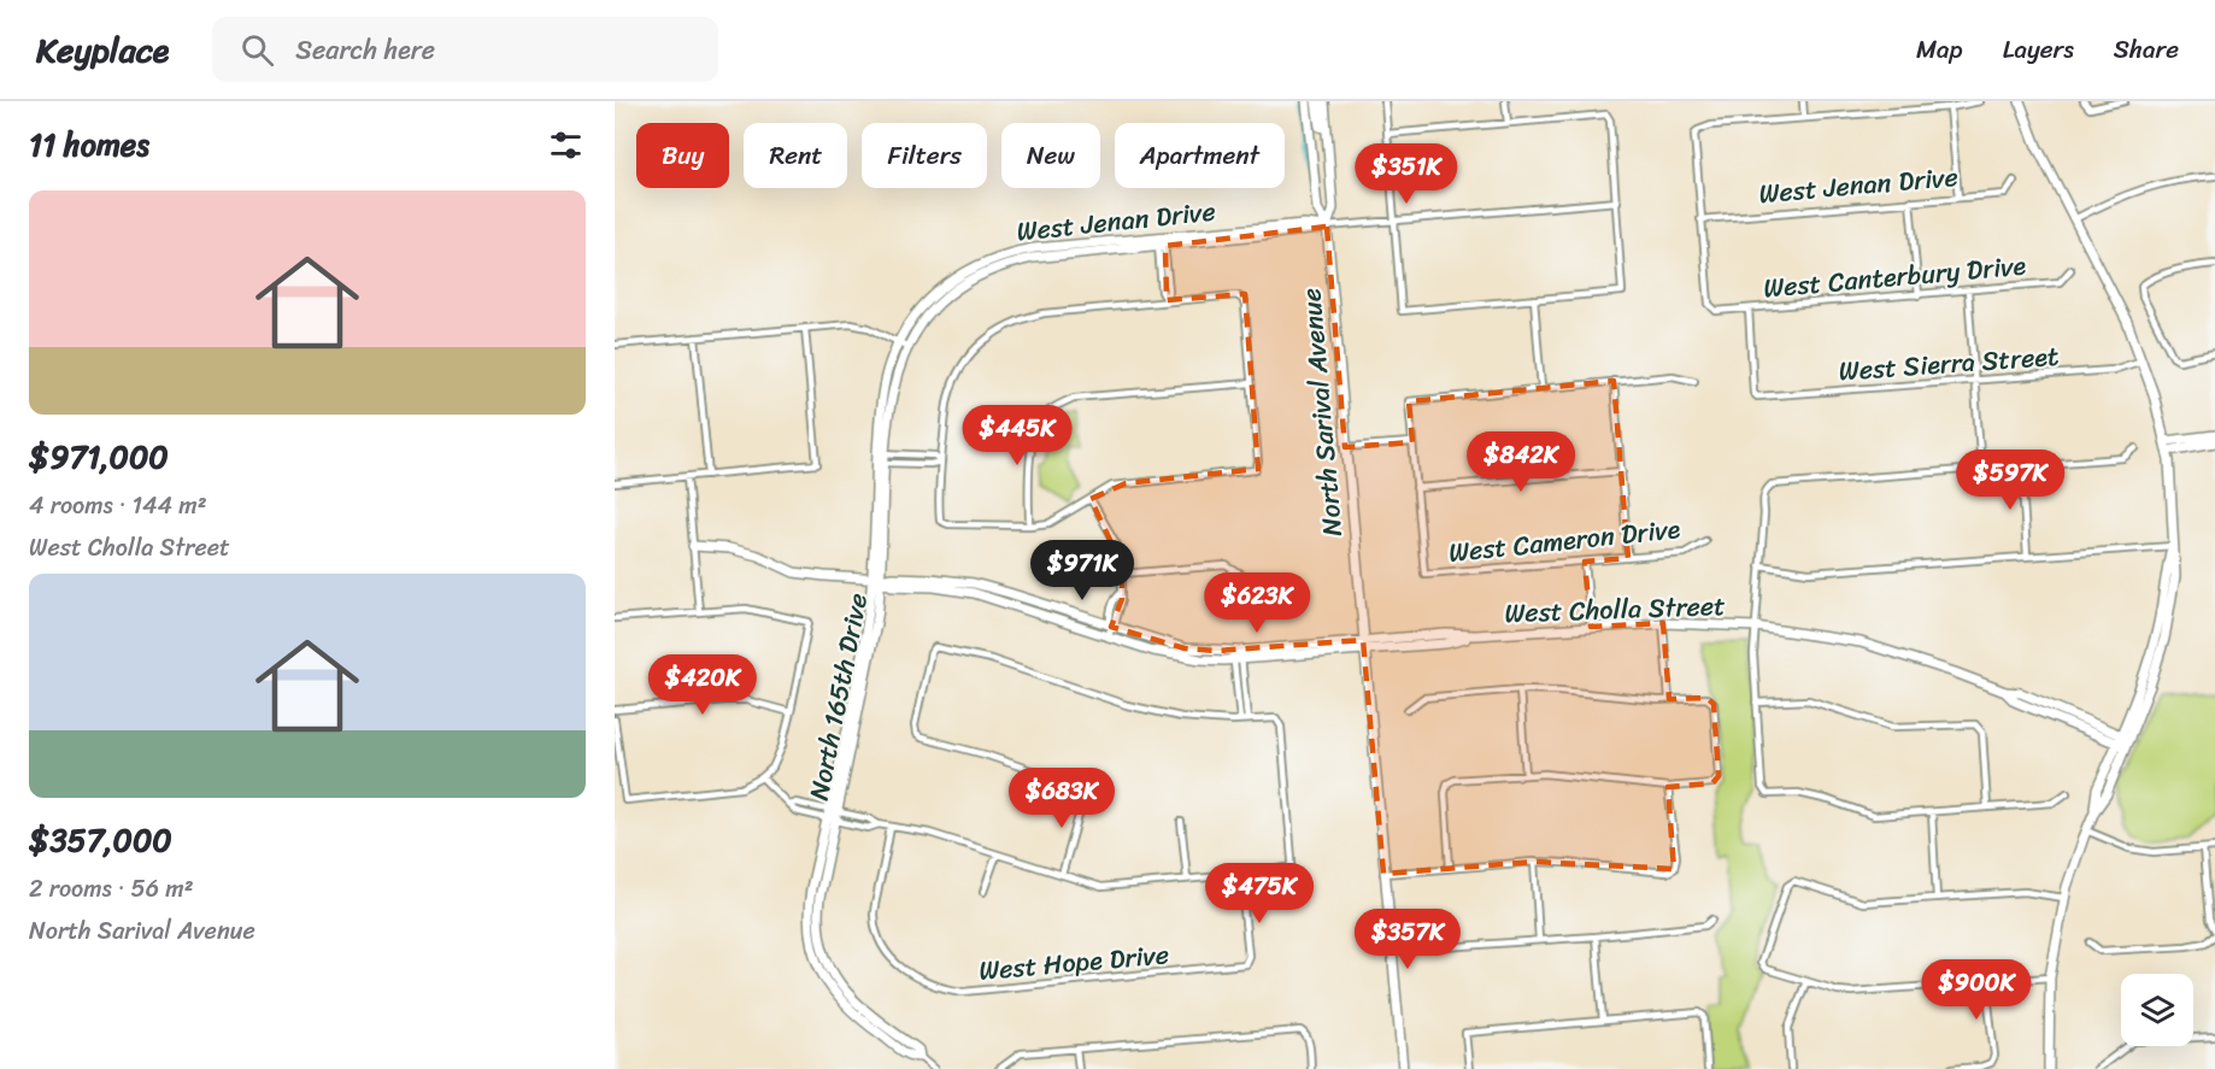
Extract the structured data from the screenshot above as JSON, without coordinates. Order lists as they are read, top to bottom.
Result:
{
  "streets": {
    "street": [
      "West Jenan Drive",
      "West Canterbury Drive",
      "West Sierra Street",
      "North Sarival Avenue",
      "West Cameron Drive",
      "West Cholla Street",
      "North 165th Drive",
      "West Hope Drive"
    ]
  },
  "crossings": [
    ["West Jenan Drive", "West Canterbury Drive"],
    ["West Jenan Drive", "North Sarival Avenue"],
    ["West Jenan Drive", "North 165th Drive"],
    ["West Canterbury Drive", "West Sierra Street"],
    ["North Sarival Avenue", "West Cholla Street"],
    ["West Cholla Street", "North 165th Drive"]
  ],
  "page": {
    "header": "Keyplace",
    "search": "Search here",
    "nav": ["Map", "Layers", "Share"],
    "heading": "11 homes",
    "chip": [
      "Buy",
      "Rent",
      "Filters",
      "New",
      "Apartment"
    ],
    "price": [
      "$351K",
      "$445K",
      "$842K",
      "$597K",
      "$971K",
      "$623K",
      "$420K",
      "$683K",
      "$475K",
      "$357K",
      "$900K"
    ],
    "list": [
      {
        "name": "$971,000",
        "note": "4 rooms · 144 m² · West Cholla Street"
      },
      {
        "name": "$357,000",
        "note": "2 rooms · 56 m² · North Sarival Avenue"
      }
    ]
  }
}
